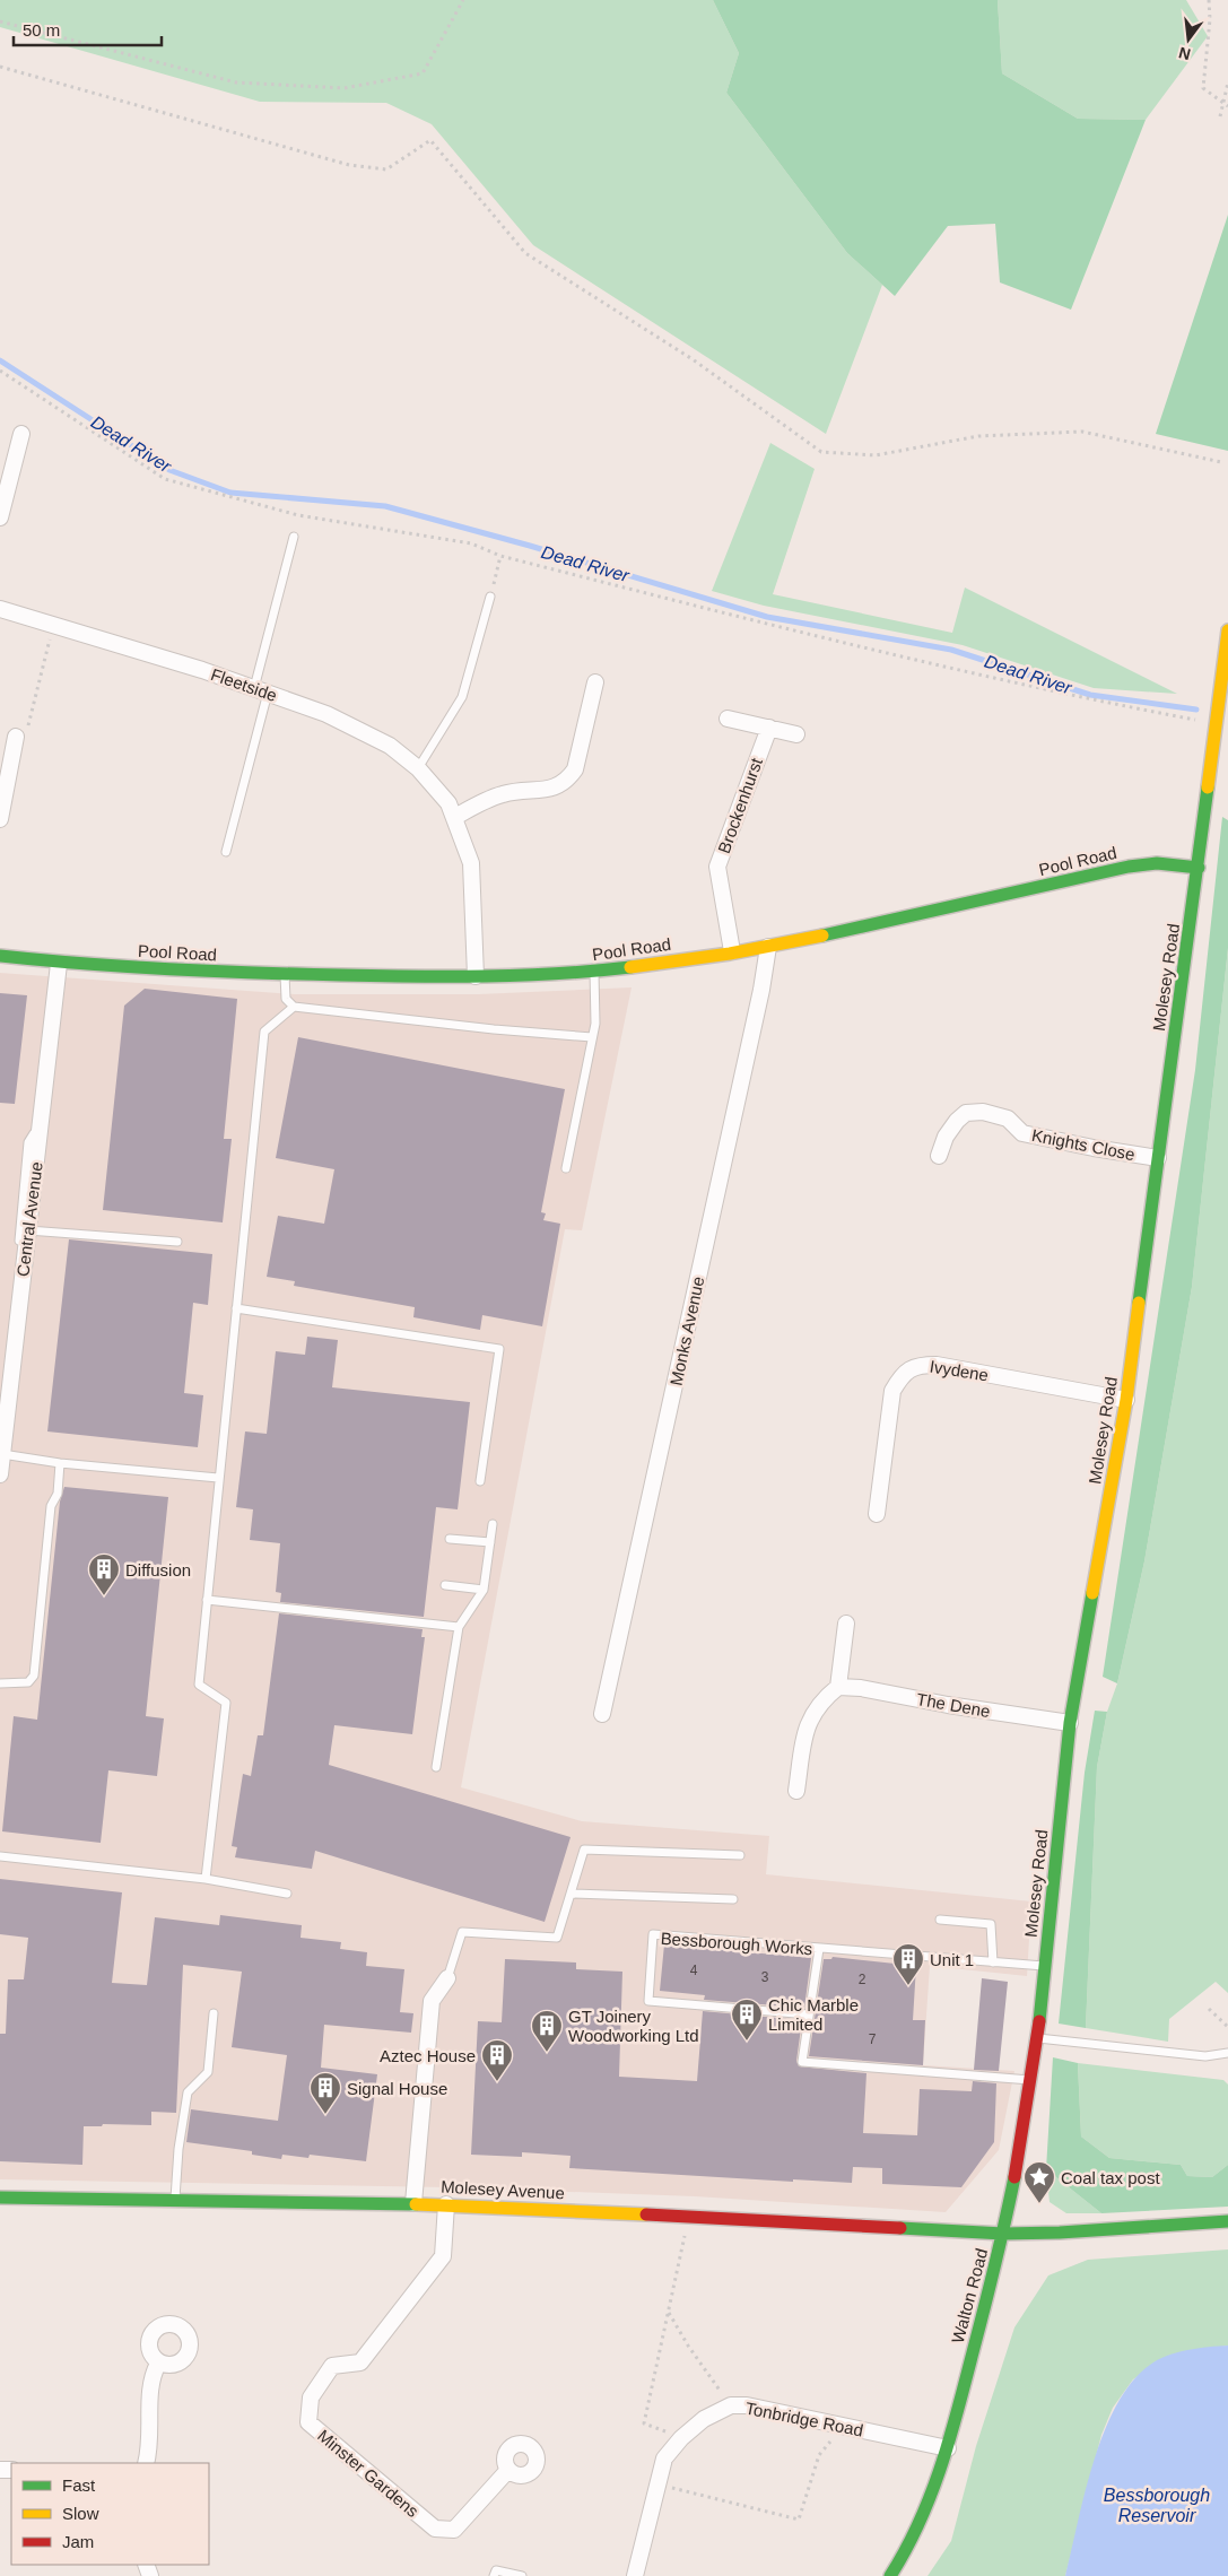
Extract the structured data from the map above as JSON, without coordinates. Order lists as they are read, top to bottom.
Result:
{
  "streets": {
    "street": [
      "Fleetside",
      "Brockenhurst",
      "Pool Road",
      "Molesey Road",
      "Knights Close",
      "Central Avenue",
      "Monks Avenue",
      "Ivydene",
      "The Dene",
      "Molesey Avenue",
      "Walton Road",
      "Tonbridge Road",
      "Minster Gardens"
    ],
    "lane": ["Bessborough Works"]
  },
  "crossings": [
    ["Fleetside", "Pool Road"],
    ["Brockenhurst", "Pool Road"],
    ["Pool Road", "Molesey Road"],
    ["Pool Road", "Central Avenue"],
    ["Pool Road", "Monks Avenue"],
    ["Molesey Road", "Knights Close"],
    ["Molesey Road", "Ivydene"],
    ["Molesey Road", "The Dene"],
    ["Molesey Road", "Bessborough Works"],
    ["Molesey Road", "Molesey Avenue"],
    ["Molesey Road", "Walton Road"],
    ["Molesey Avenue", "Walton Road"],
    ["Molesey Avenue", "Minster Gardens"],
    ["Walton Road", "Tonbridge Road"]
  ],
  "water": ["Dead River", "Bessborough Reservoir"],
  "places": {
    "building": [
      "Diffusion",
      "Unit 1",
      "Chic Marble Limited",
      "GT Joinery Woodworking Ltd",
      "Aztec House",
      "Signal House"
    ],
    "place": ["Coal tax post"]
  },
  "house_numbers": [
    "4",
    "3",
    "2",
    "7"
  ],
  "legend": ["Fast", "Slow", "Jam"],
  "scale_bar": "50 m",
  "north": "bottom"
}
